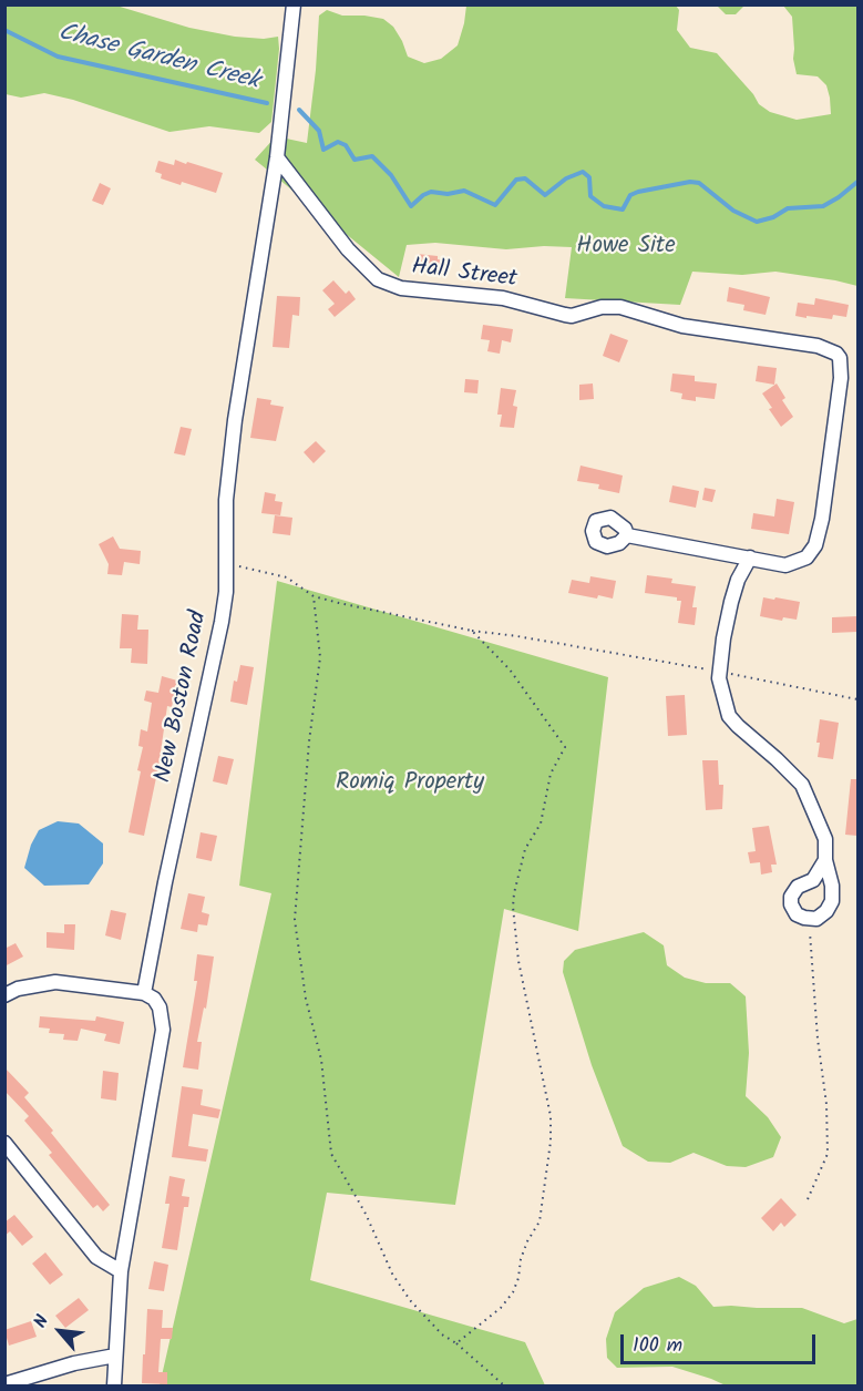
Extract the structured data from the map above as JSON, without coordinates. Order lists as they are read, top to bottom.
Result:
{
  "streets": {
    "street": ["Hall Street", "New Boston Road"]
  },
  "crossings": [
    ["Hall Street", "New Boston Road"]
  ],
  "water": ["Chase Garden Creek"],
  "parks": ["Howe Site", "Romiq Property"],
  "scale_bar": "100 m",
  "north": "top left"
}
